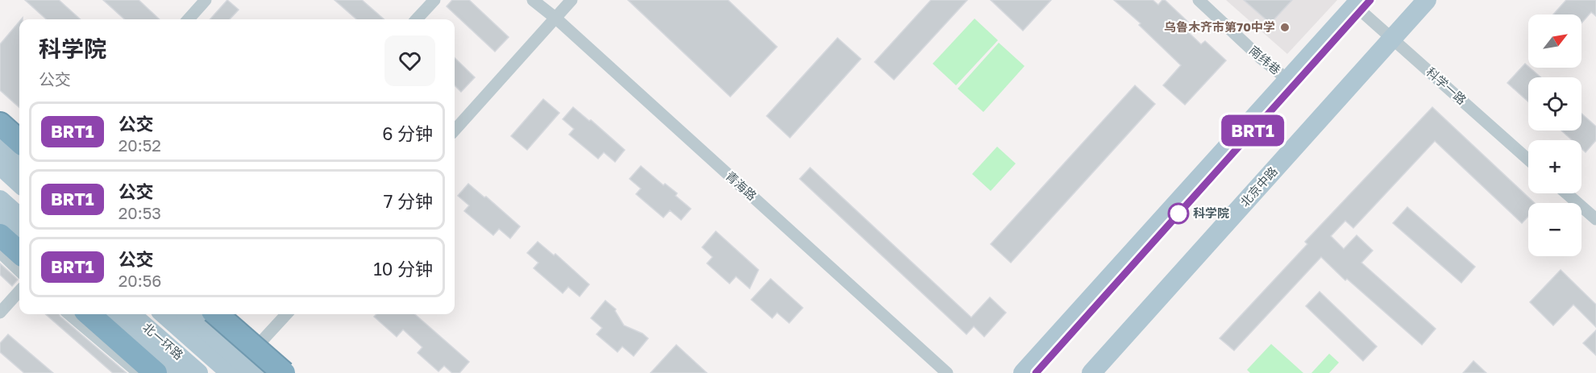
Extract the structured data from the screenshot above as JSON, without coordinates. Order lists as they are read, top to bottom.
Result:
{
  "streets": {
    "main road": ["北京中路", "北一环路"],
    "street": ["南纬巷", "科学一路", "青海路"]
  },
  "crossings": [
    ["科学一路", "北京中路"]
  ],
  "places": ["乌鲁木齐市第70中学", "科学院"],
  "lines": ["bus line BRT1"],
  "north": "top right",
  "page": {
    "on_map": "BRT1",
    "map_buttons": ["+", "−"],
    "heading": ["科学院", "公交"],
    "list": [
      {
        "mark": "BRT1",
        "name": "公交",
        "note": "20:52",
        "value": "6 分钟"
      },
      {
        "mark": "BRT1",
        "name": "公交",
        "note": "20:53",
        "value": "7 分钟"
      },
      {
        "mark": "BRT1",
        "name": "公交",
        "note": "20:56",
        "value": "10 分钟"
      }
    ]
  }
}
